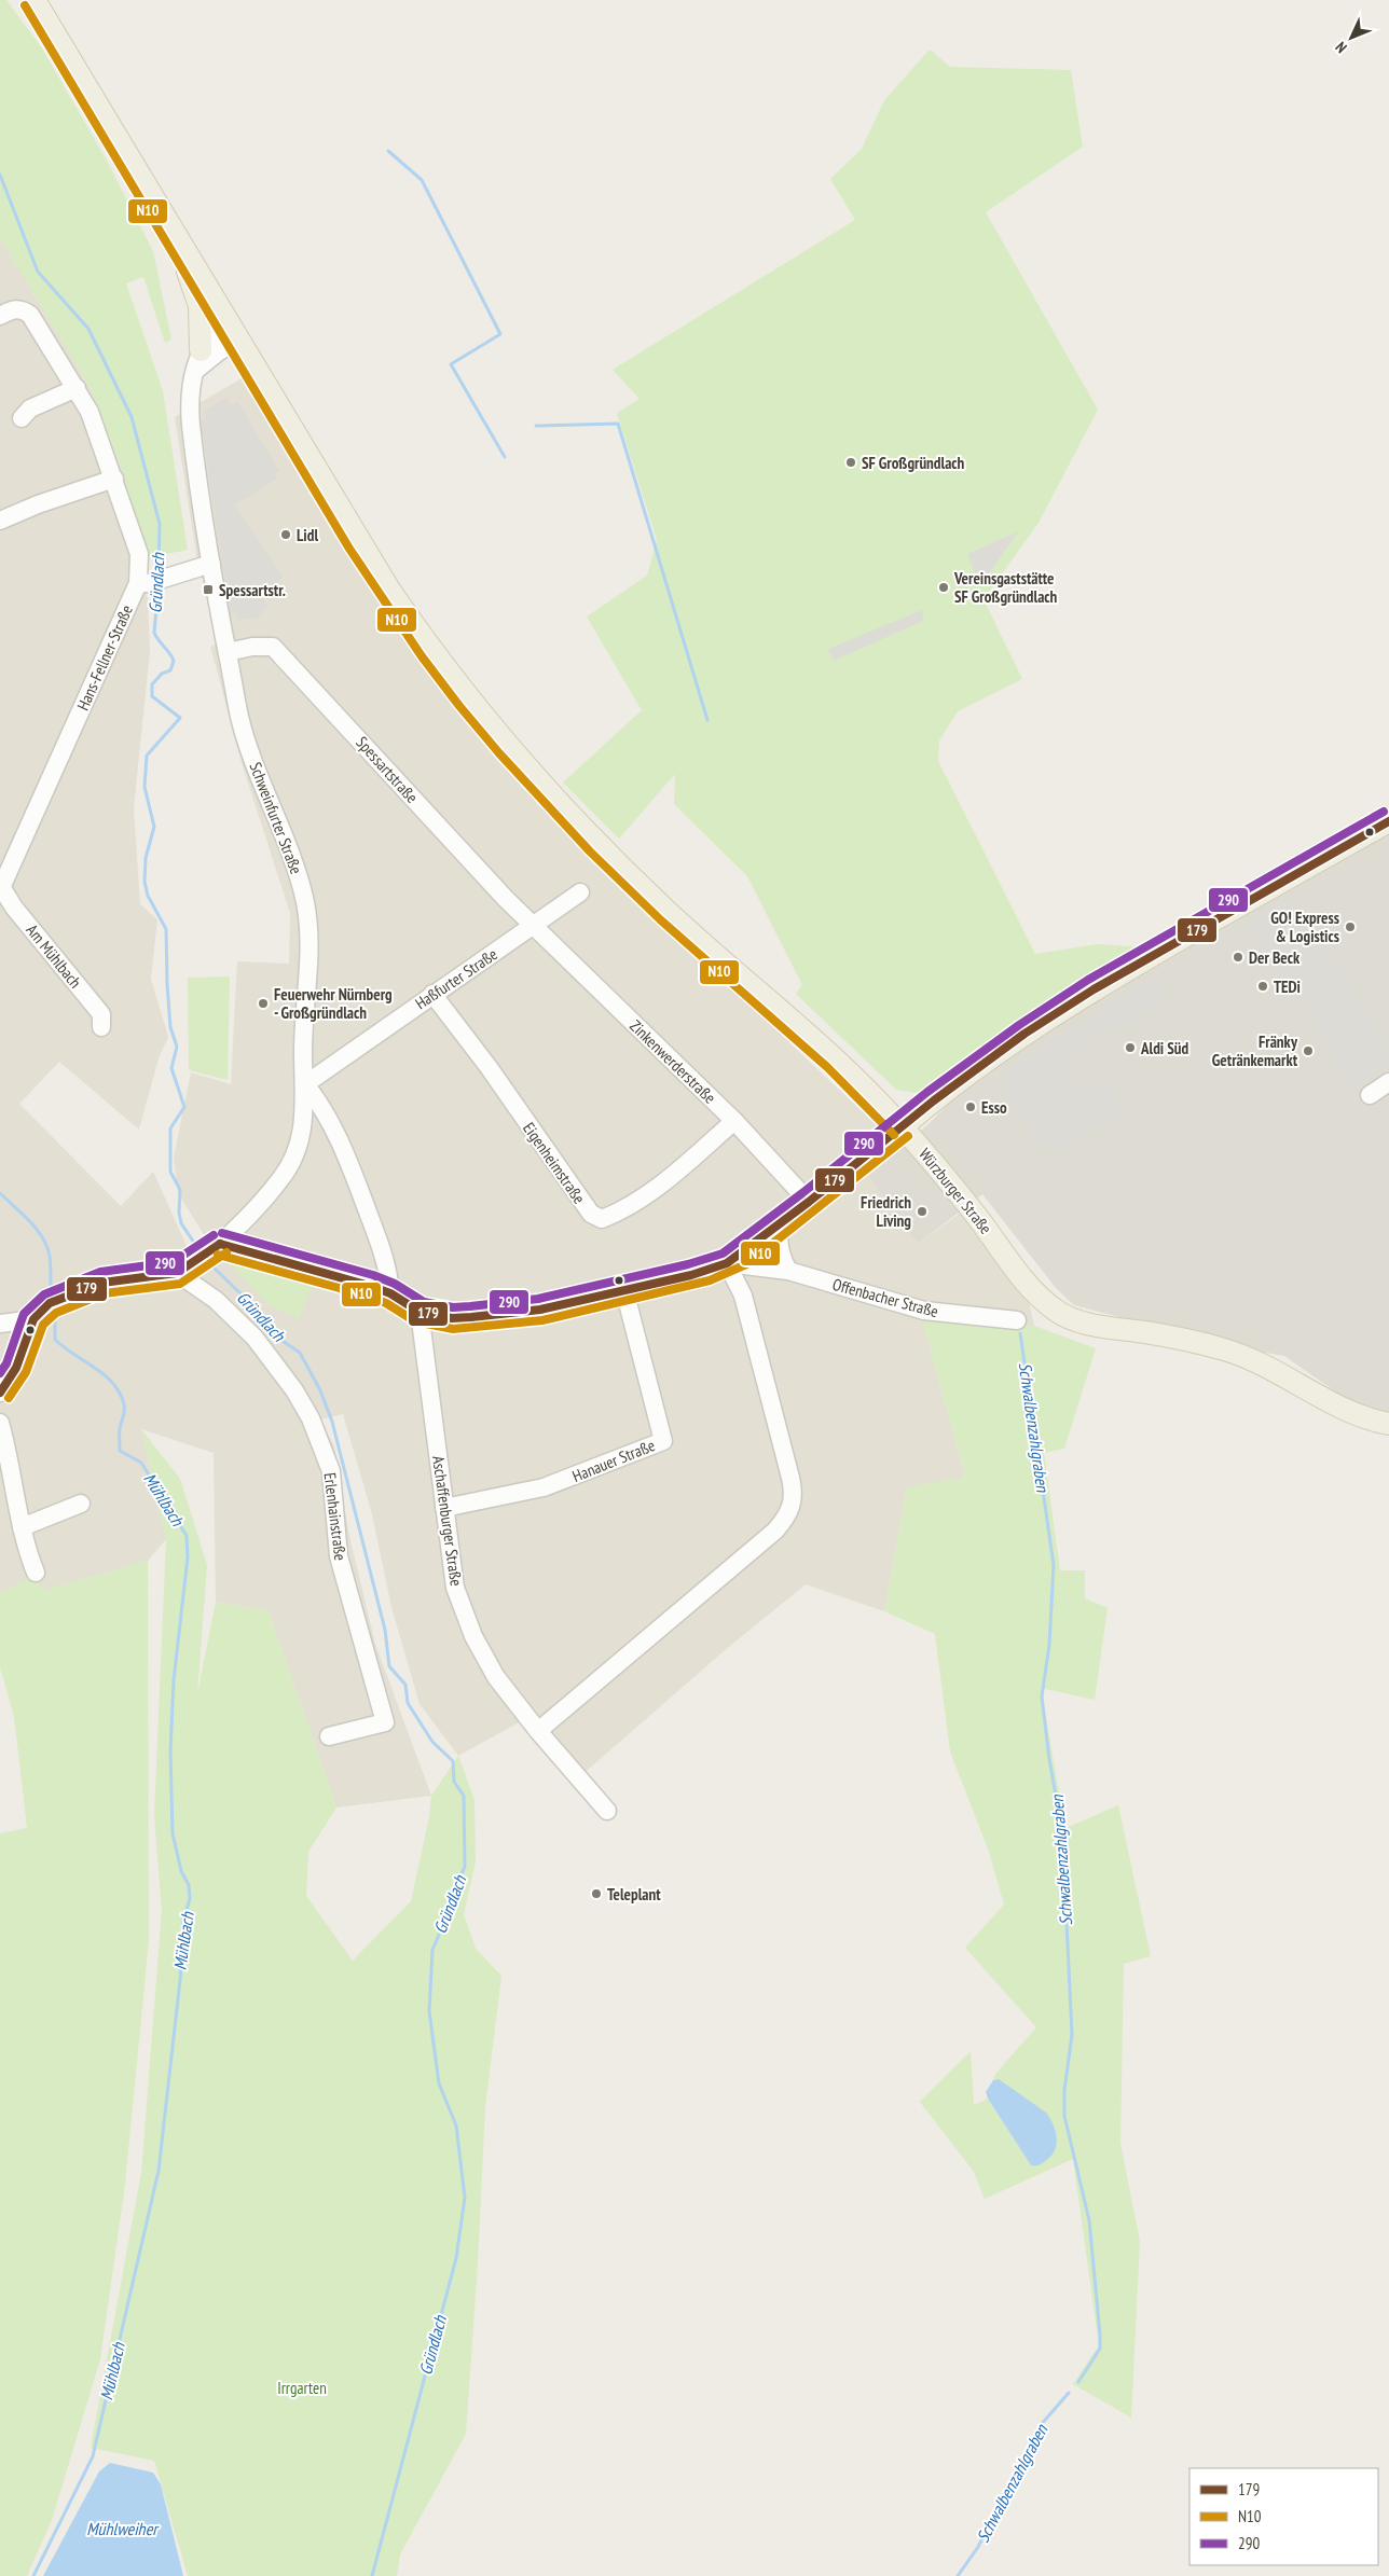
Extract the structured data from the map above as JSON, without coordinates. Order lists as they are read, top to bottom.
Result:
{
  "streets": {
    "main road": ["Würzburger Straße"],
    "street": [
      "Hans-Fellner-Straße",
      "Spessartstraße",
      "Schweinfurter Straße",
      "Am Mühlbach",
      "Haßfurter Straße",
      "Zinkenwerderstraße",
      "Eigenheimstraße",
      "Offenbacher Straße",
      "Hanauer Straße",
      "Erlenhainstraße",
      "Aschaffenburger Straße"
    ]
  },
  "crossings": [
    ["Hans-Fellner-Straße", "Am Mühlbach"],
    ["Spessartstraße", "Schweinfurter Straße"],
    ["Spessartstraße", "Haßfurter Straße"],
    ["Spessartstraße", "Zinkenwerderstraße"],
    ["Schweinfurter Straße", "Haßfurter Straße"],
    ["Schweinfurter Straße", "Offenbacher Straße"],
    ["Schweinfurter Straße", "Erlenhainstraße"],
    ["Haßfurter Straße", "Zinkenwerderstraße"],
    ["Haßfurter Straße", "Eigenheimstraße"],
    ["Zinkenwerderstraße", "Eigenheimstraße"],
    ["Offenbacher Straße", "Hanauer Straße"],
    ["Offenbacher Straße", "Aschaffenburger Straße"],
    ["Hanauer Straße", "Aschaffenburger Straße"]
  ],
  "water": [
    "Gründlach",
    "Schwalbenzahlgraben",
    "Mühlbach",
    "Mühlweiher"
  ],
  "parks": ["Irrgarten"],
  "places": {
    "other": [
      "SF Großgründlach",
      "Lidl",
      "Vereinsgaststätte SF Großgründlach",
      "GO! Express & Logistics",
      "Der Beck",
      "TEDi",
      "Feuerwehr Nürnberg - Großgründlach",
      "Aldi Süd",
      "Fränky Getränkemarkt",
      "Esso",
      "Friedrich Living",
      "Teleplant"
    ],
    "transit": ["Spessartstr."]
  },
  "lines": ["transit line N10", "transit line 290", "transit line 179"],
  "legend": ["179", "N10", "290"],
  "north": "bottom left"
}
